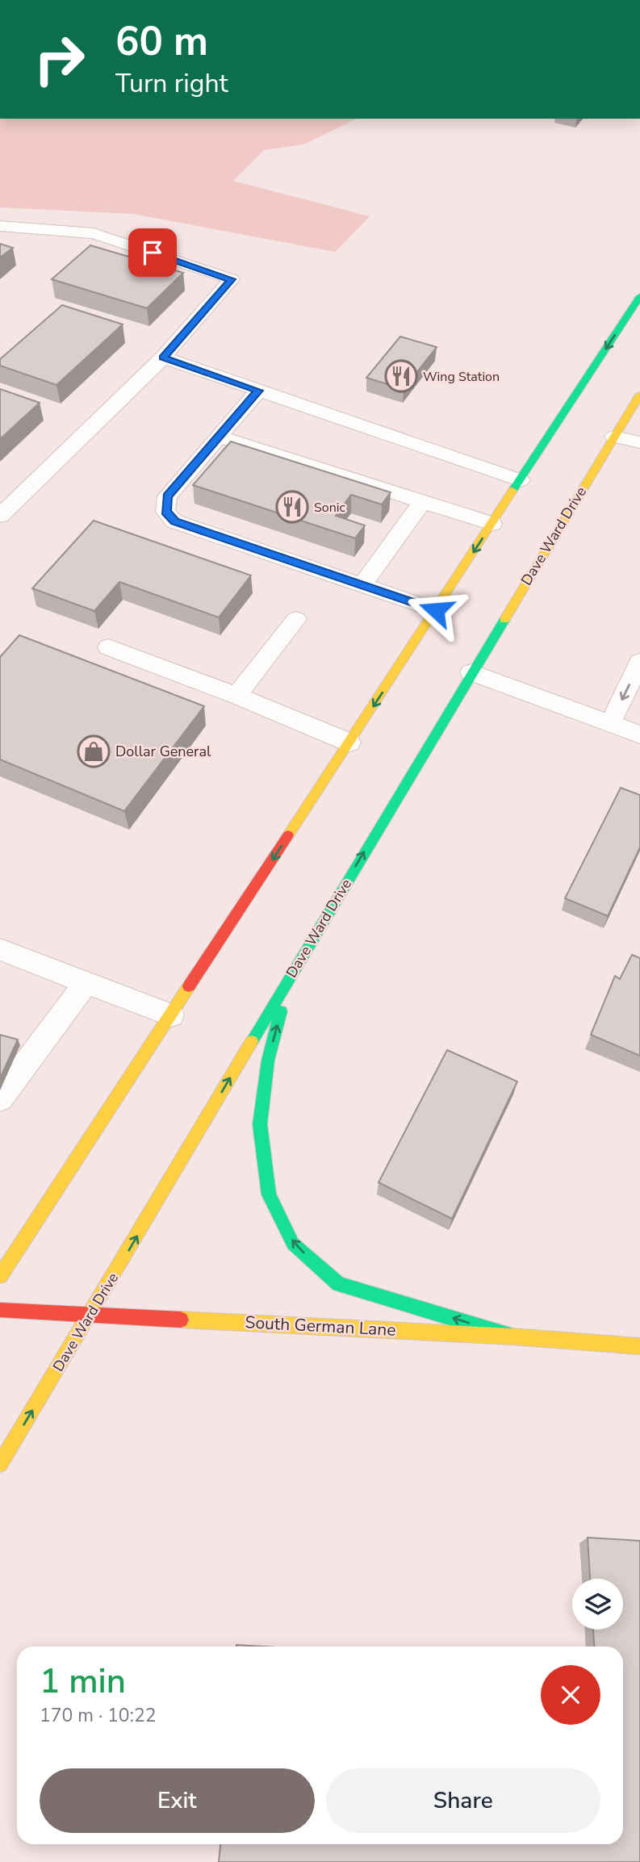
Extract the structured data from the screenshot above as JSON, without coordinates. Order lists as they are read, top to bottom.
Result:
{
  "streets": {
    "main road": ["Dave Ward Drive", "South German Lane"]
  },
  "crossings": [
    ["Dave Ward Drive", "South German Lane"]
  ],
  "places": {
    "restaurant": ["Wing Station", "Sonic"],
    "shop": ["Dollar General"]
  },
  "page": {
    "turn": ["60 m", "Turn right"],
    "heading": ["1 min", "170 m · 10:22"],
    "buttons": ["Exit", "Share"]
  }
}
